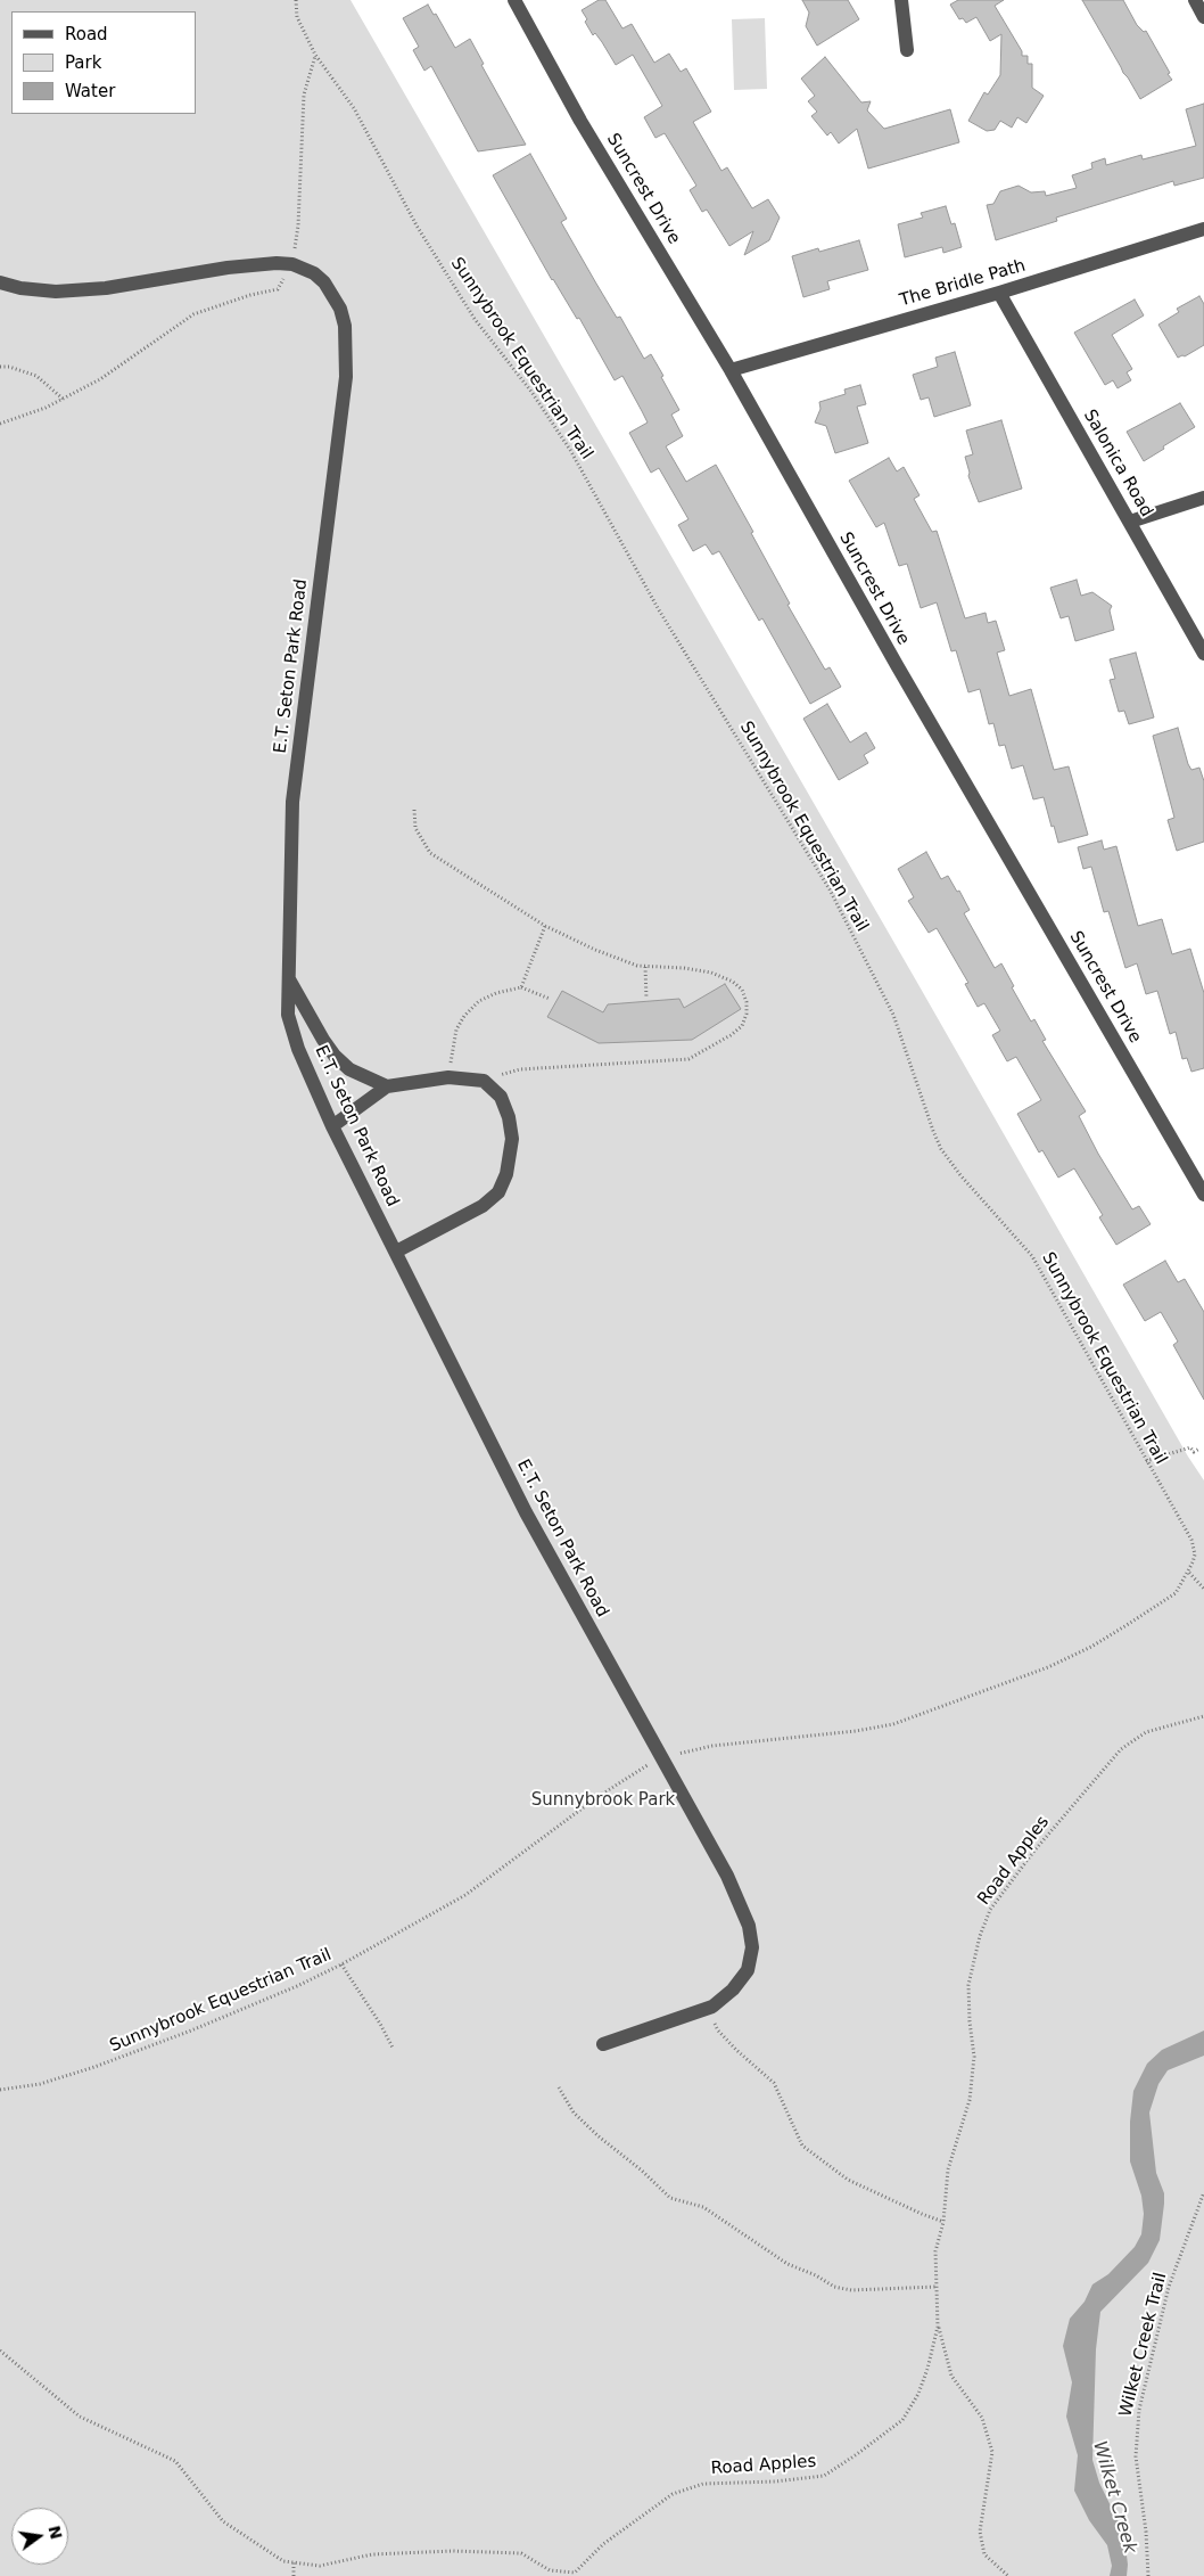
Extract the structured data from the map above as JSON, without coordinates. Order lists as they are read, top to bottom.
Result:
{
  "streets": {
    "street": [
      "Suncrest Drive",
      "The Bridle Path",
      "Salonica Road",
      "E.T. Seton Park Road"
    ],
    "path": ["Sunnybrook Equestrian Trail", "Road Apples", "Wilket Creek Trail"]
  },
  "crossings": [
    ["Suncrest Drive", "The Bridle Path"],
    ["The Bridle Path", "Salonica Road"],
    ["Sunnybrook Equestrian Trail", "E.T. Seton Park Road"]
  ],
  "water": ["Wilket Creek"],
  "parks": ["Sunnybrook Park"],
  "legend": ["Road", "Park", "Water"],
  "north": "right"
}
